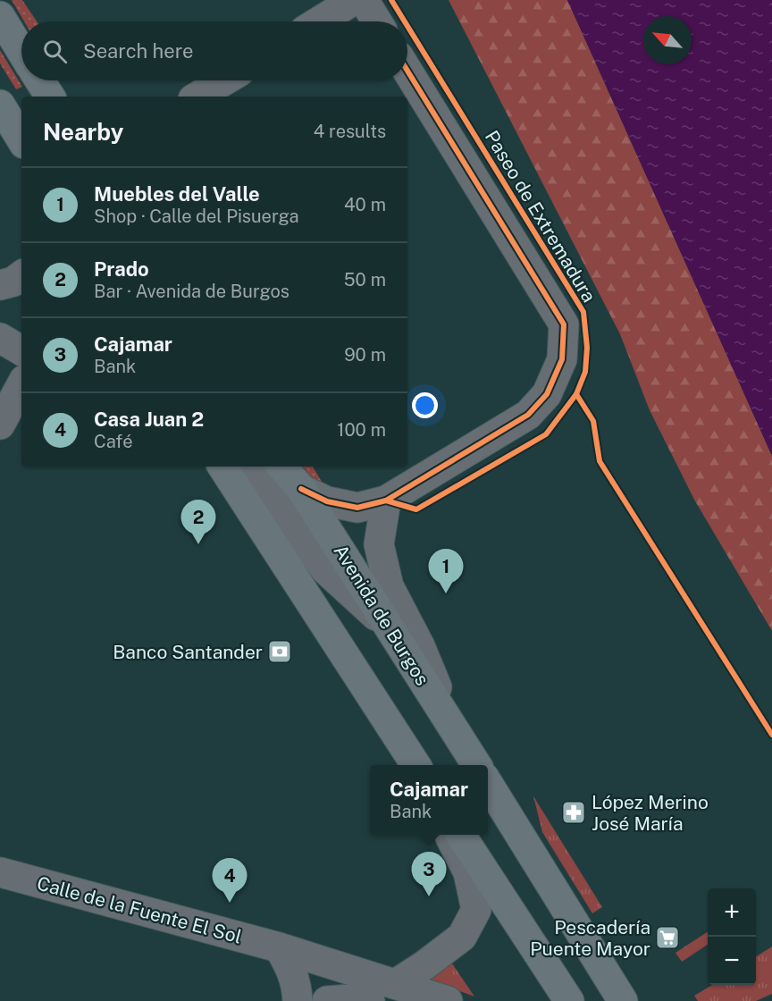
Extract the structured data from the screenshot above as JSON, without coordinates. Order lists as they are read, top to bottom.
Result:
{
  "streets": {
    "highway": ["Avenida de Burgos"],
    "street": ["Paseo de Extremadura", "Calle de la Fuente El Sol"]
  },
  "places": {
    "bank": ["Banco Santander"],
    "pharmacy": ["López Merino José María"],
    "supermarket": ["Pescadería Puente Mayor"]
  },
  "north": "top left",
  "page": {
    "search": "Search here",
    "heading": ["Nearby", "4 results"],
    "list": [
      {
        "mark": "1",
        "name": "Muebles del Valle",
        "note": "Shop · Calle del Pisuerga",
        "value": "40 m"
      },
      {
        "mark": "2",
        "name": "Prado",
        "note": "Bar · Avenida de Burgos",
        "value": "50 m"
      },
      {
        "mark": "3",
        "name": "Cajamar",
        "note": "Bank",
        "value": "90 m"
      },
      {
        "mark": "4",
        "name": "Casa Juan 2",
        "note": "Café",
        "value": "100 m"
      }
    ],
    "pins": [
      "2",
      "1",
      "3",
      "4"
    ],
    "popup": ["Cajamar", "Bank"],
    "map_buttons": ["+", "−"]
  }
}
